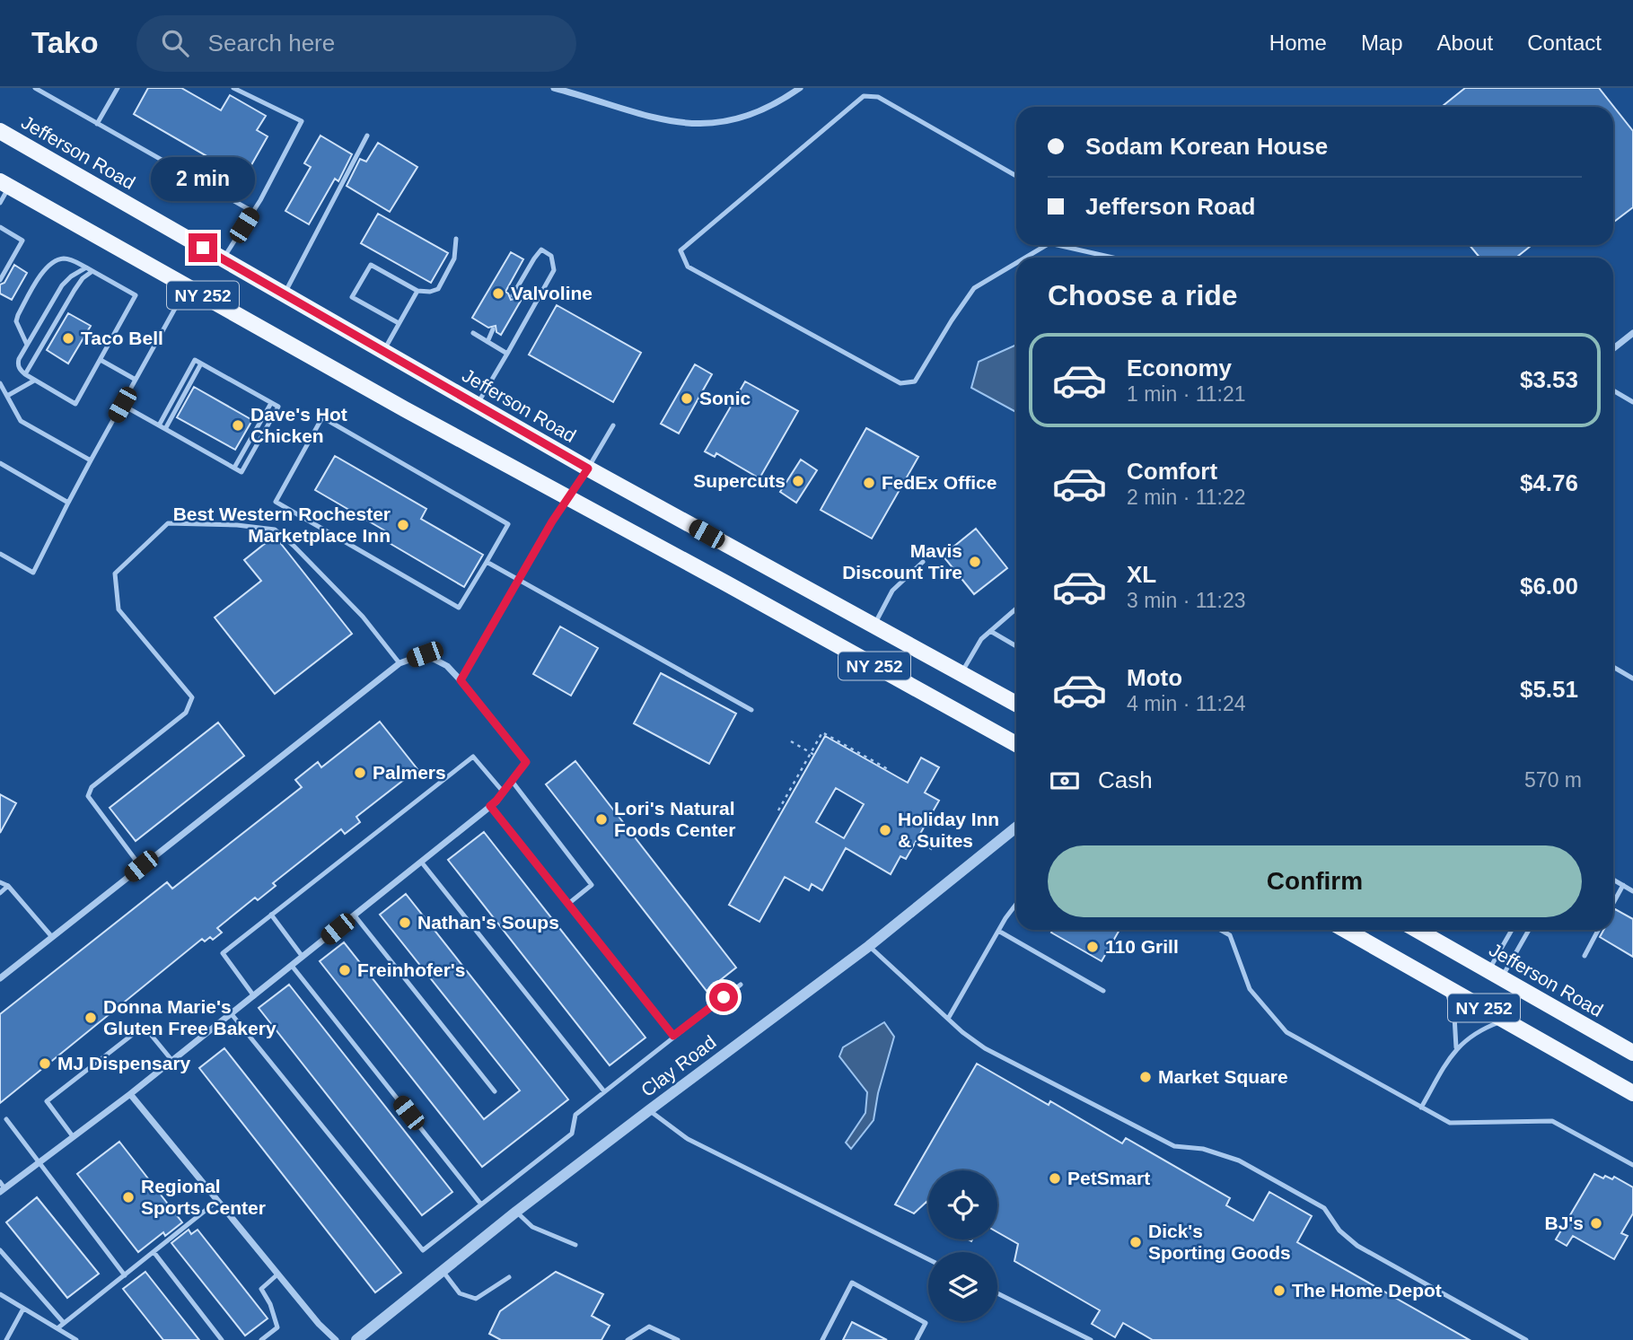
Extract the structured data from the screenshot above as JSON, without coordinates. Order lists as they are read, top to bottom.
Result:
{
  "streets": {
    "main road": ["Jefferson Road", "NY 252"],
    "street": ["Clay Road"]
  },
  "places": [
    "Valvoline",
    "Taco Bell",
    "Sonic",
    "Dave's Hot Chicken",
    "Supercuts",
    "FedEx Office",
    "Best Western Rochester Marketplace Inn",
    "Mavis Discount Tire",
    "Palmers",
    "Lori's Natural Foods Center",
    "Holiday Inn & Suites",
    "Nathan's Soups",
    "110 Grill",
    "Freinhofer's",
    "Donna Marie's Gluten Free Bakery",
    "MJ Dispensary",
    "Market Square",
    "PetSmart",
    "Regional Sports Center",
    "BJ's",
    "Dick's Sporting Goods",
    "The Home Depot"
  ],
  "page": {
    "header": "Tako",
    "search": "Search here",
    "nav": [
      "Home",
      "Map",
      "About",
      "Contact"
    ],
    "banner": ["Sodam Korean House", "Jefferson Road"],
    "bubble": "2 min",
    "heading": "Choose a ride",
    "list": [
      {
        "name": "Economy",
        "note": "1 min · 11:21",
        "value": "$3.53"
      },
      {
        "name": "Comfort",
        "note": "2 min · 11:22",
        "value": "$4.76"
      },
      {
        "name": "XL",
        "note": "3 min · 11:23",
        "value": "$6.00"
      },
      {
        "name": "Moto",
        "note": "4 min · 11:24",
        "value": "$5.51"
      }
    ],
    "pay": ["Cash", "570 m"],
    "buttons": "Confirm"
  }
}
